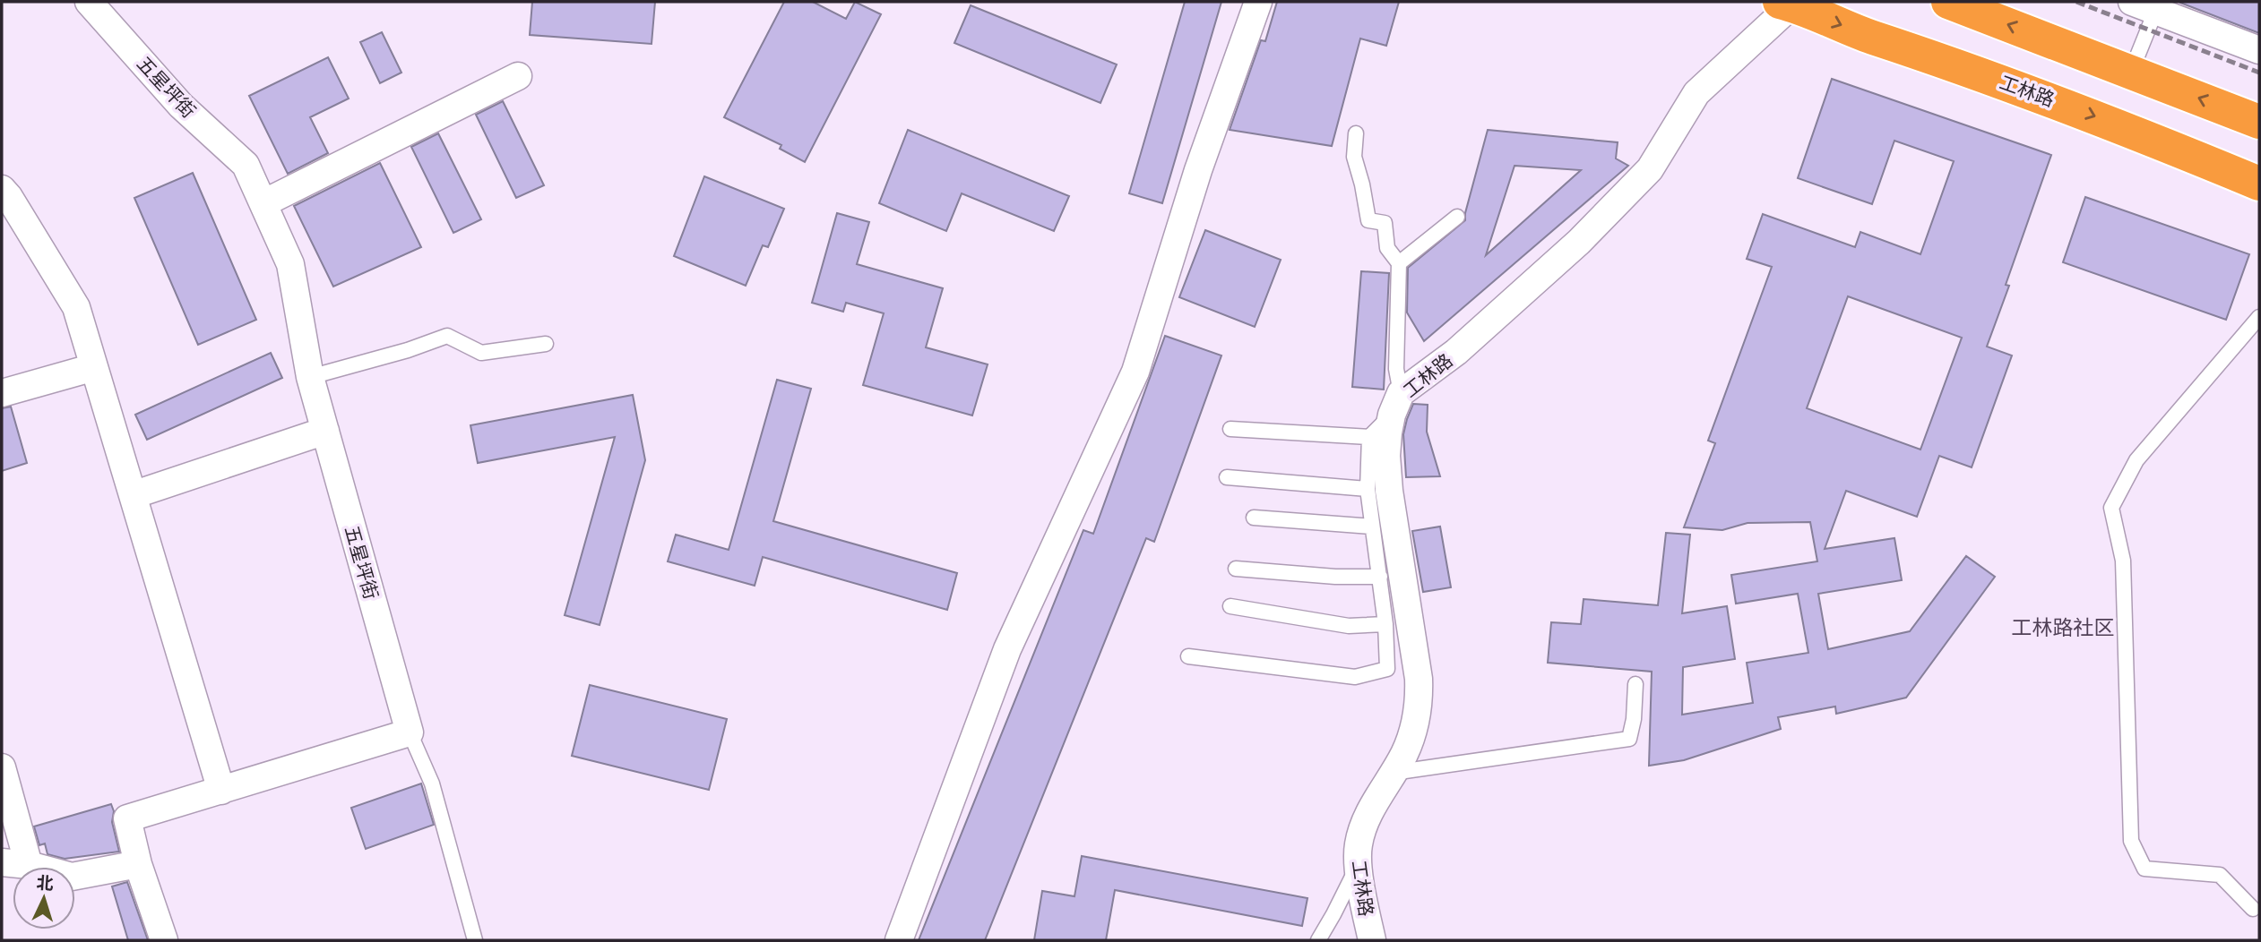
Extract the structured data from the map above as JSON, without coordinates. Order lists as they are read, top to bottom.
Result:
{
  "streets": {
    "highway": ["工林路"],
    "street": ["五星坪街"]
  },
  "districts": ["工林路社区"],
  "north": "top"
}
